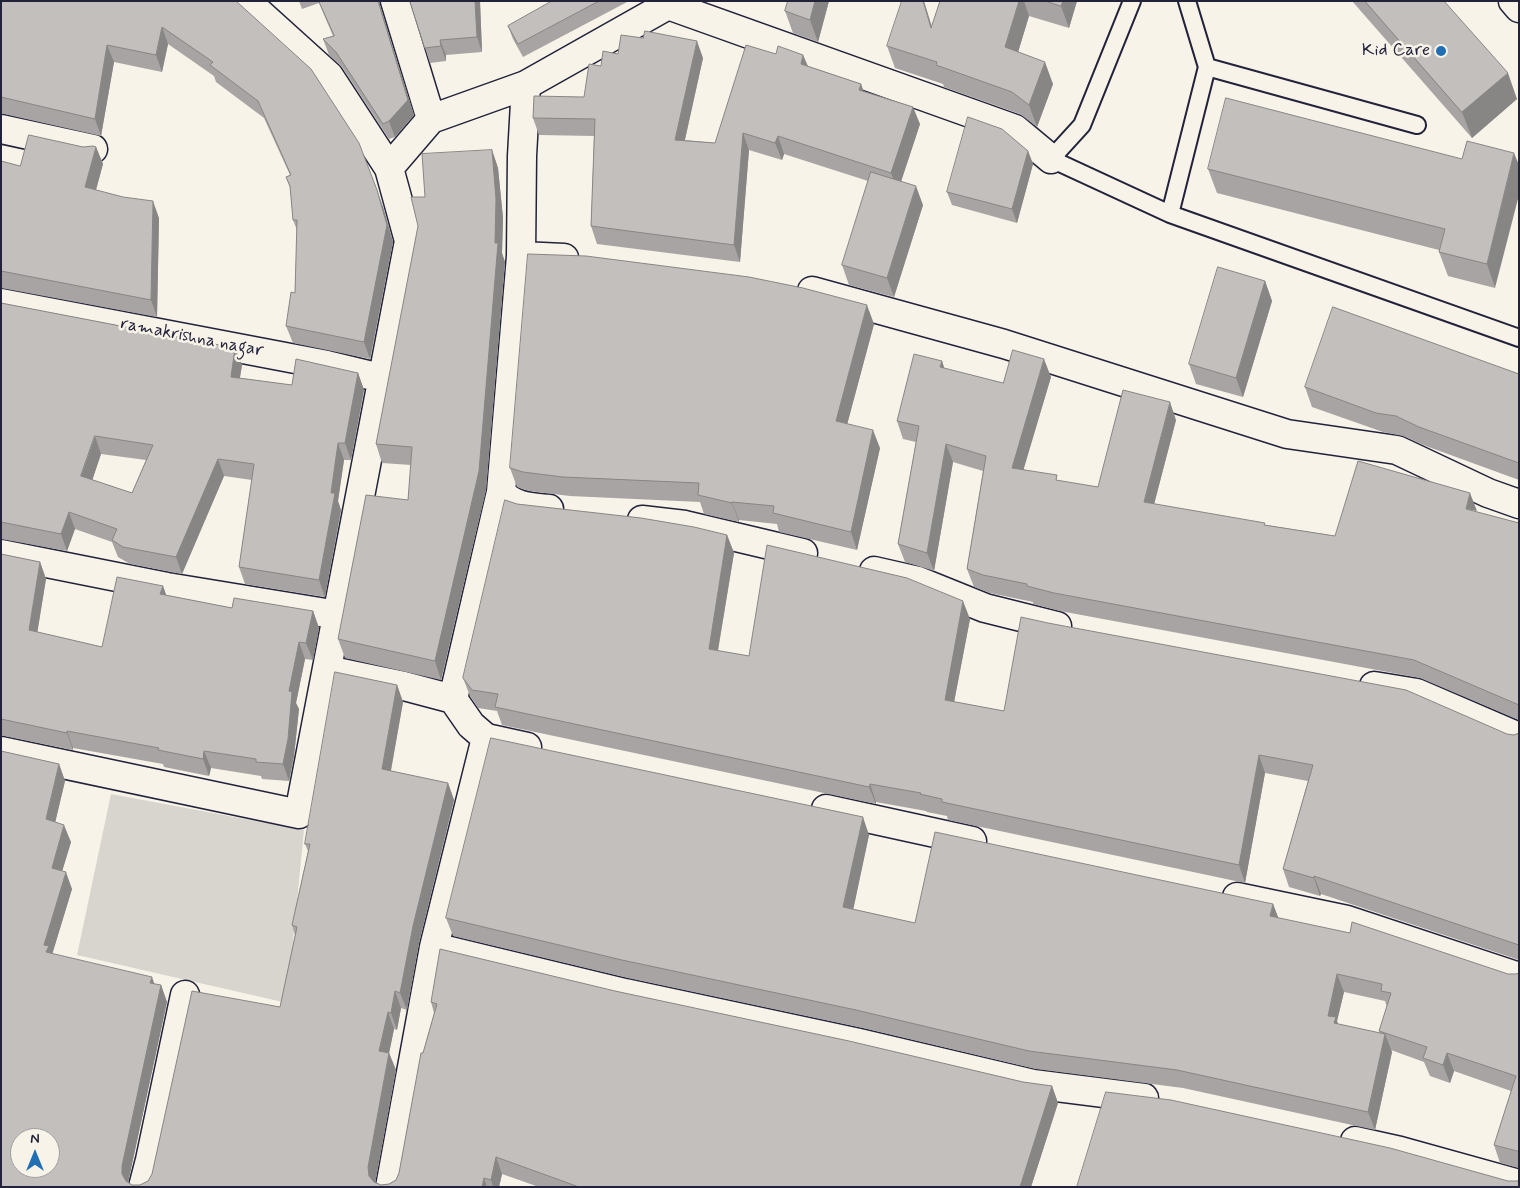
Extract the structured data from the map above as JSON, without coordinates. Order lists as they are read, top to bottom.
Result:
{
  "streets": {
    "main road": ["ramakrishna nagar"]
  },
  "places": ["Kid Care"],
  "north": "top"
}
